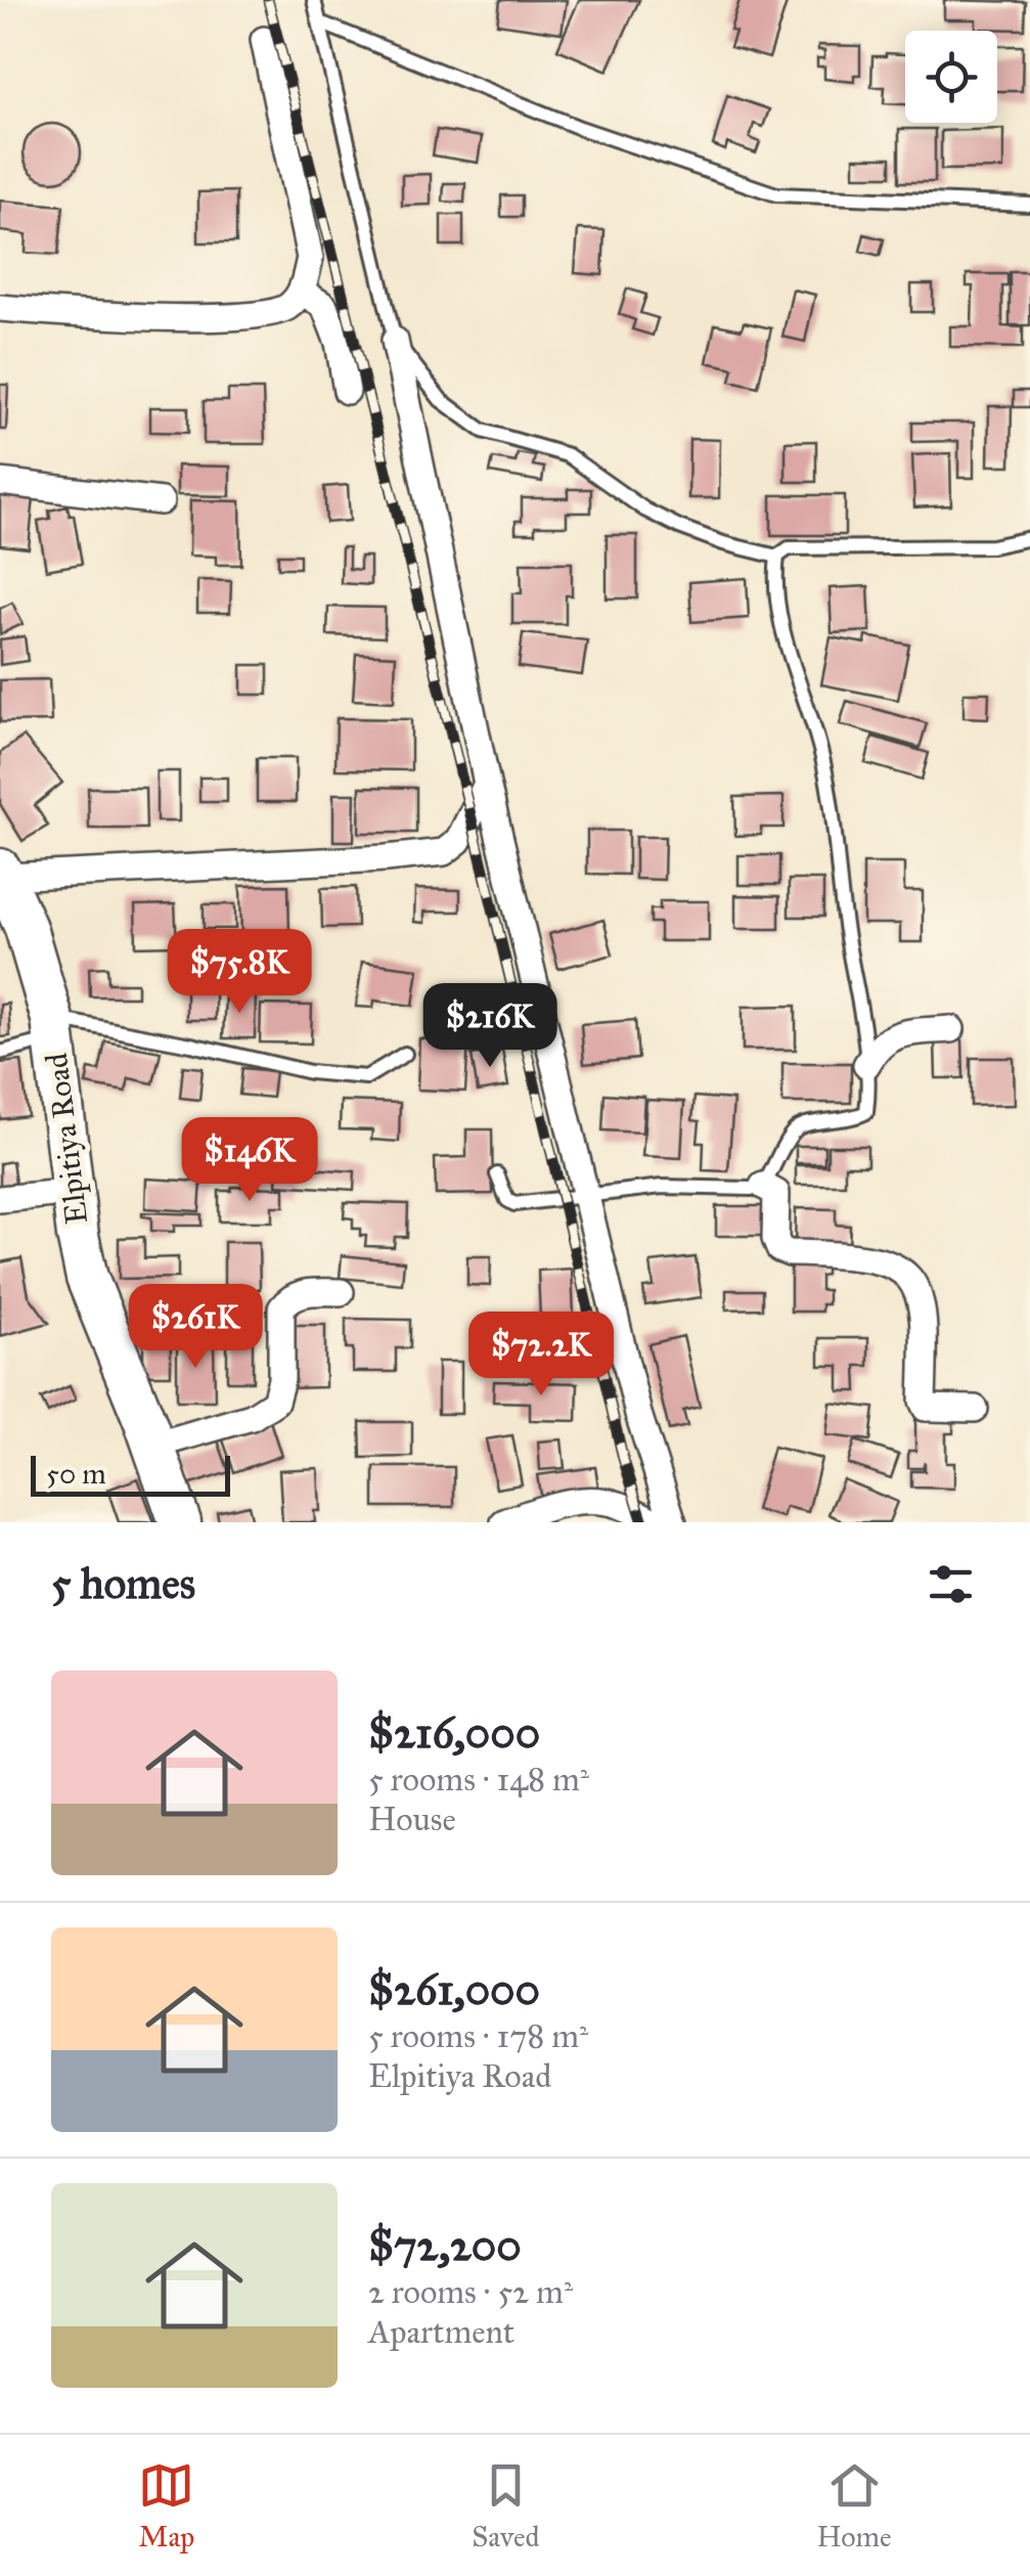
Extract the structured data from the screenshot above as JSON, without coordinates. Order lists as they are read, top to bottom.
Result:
{
  "streets": {
    "main road": ["Elpitiya Road"]
  },
  "scale_bar": "50 m",
  "page": {
    "price": [
      "$75.8K",
      "$216K",
      "$146K",
      "$261K",
      "$72.2K"
    ],
    "scale": "50 m",
    "heading": "5 homes",
    "list": [
      {
        "name": "$216,000",
        "note": "5 rooms · 148 m² · House"
      },
      {
        "name": "$261,000",
        "note": "5 rooms · 178 m² · Elpitiya Road"
      },
      {
        "name": "$72,200",
        "note": "2 rooms · 52 m² · Apartment"
      }
    ],
    "tabs": ["Map", "Saved", "Home"]
  }
}
